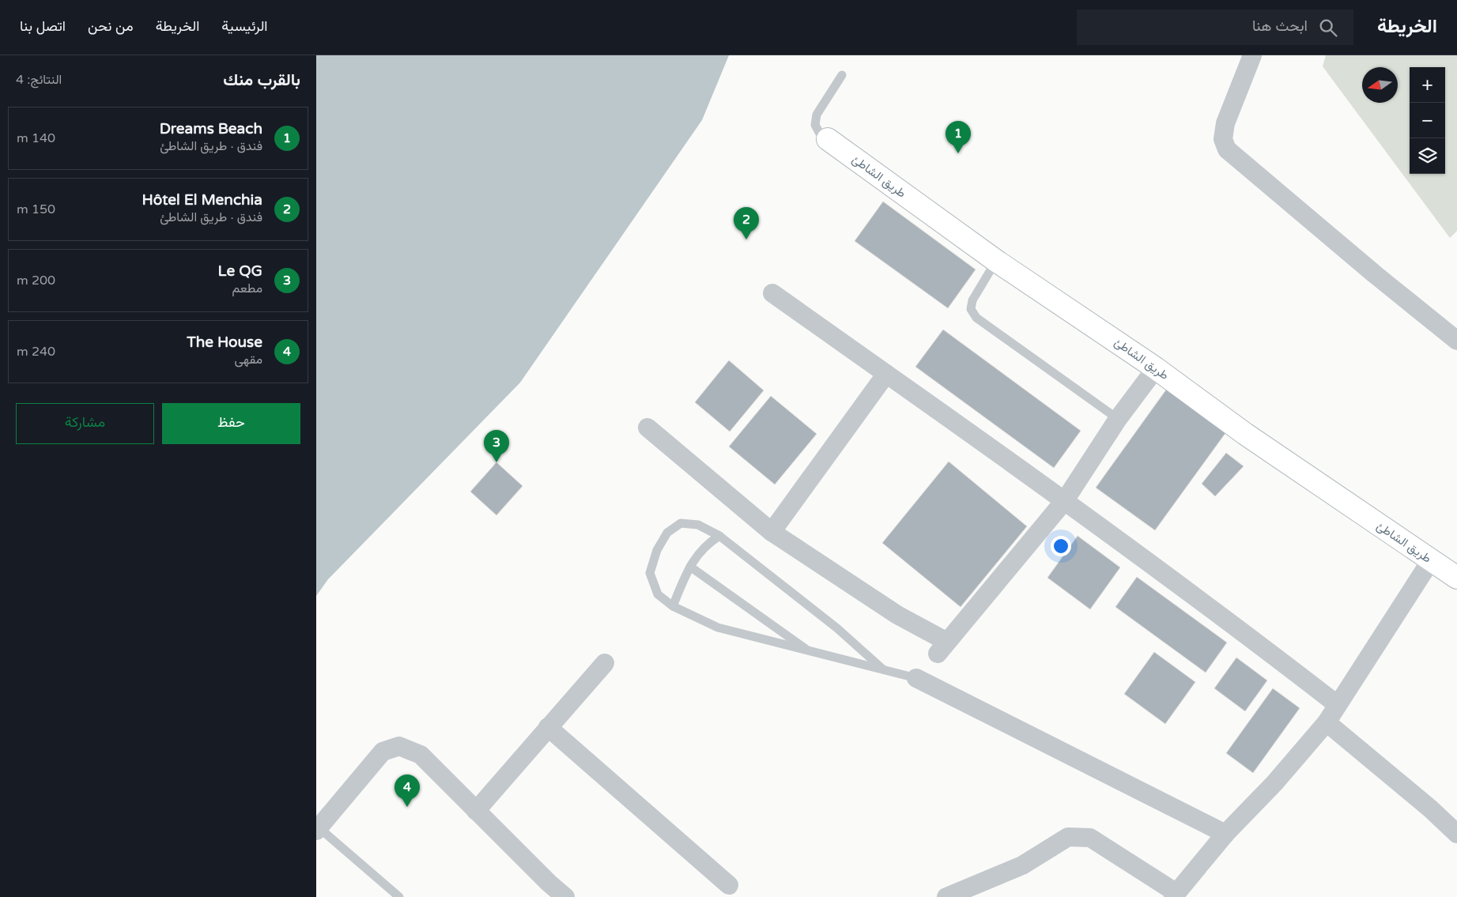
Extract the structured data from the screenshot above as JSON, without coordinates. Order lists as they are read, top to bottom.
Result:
{
  "streets": {
    "street": ["طريق الشاطئ"]
  },
  "north": "left",
  "page": {
    "header": "الخريطة",
    "search": "ابحث هنا",
    "nav": [
      "الرئيسية",
      "الخريطة",
      "من نحن",
      "اتصل بنا"
    ],
    "heading": ["بالقرب منك", "النتائج: 4"],
    "map_buttons": ["+", "−"],
    "list": [
      {
        "mark": "1",
        "name": "Dreams Beach",
        "note": "فندق · طريق الشاطئ",
        "value": "140 m"
      },
      {
        "mark": "2",
        "name": "Hôtel El Menchia",
        "note": "فندق · طريق الشاطئ",
        "value": "150 m"
      },
      {
        "mark": "3",
        "name": "Le QG",
        "note": "مطعم",
        "value": "200 m"
      },
      {
        "mark": "4",
        "name": "The House",
        "note": "مقهى",
        "value": "240 m"
      }
    ],
    "pins": [
      "1",
      "2",
      "3",
      "4"
    ],
    "buttons": ["حفظ", "مشاركة"]
  }
}
